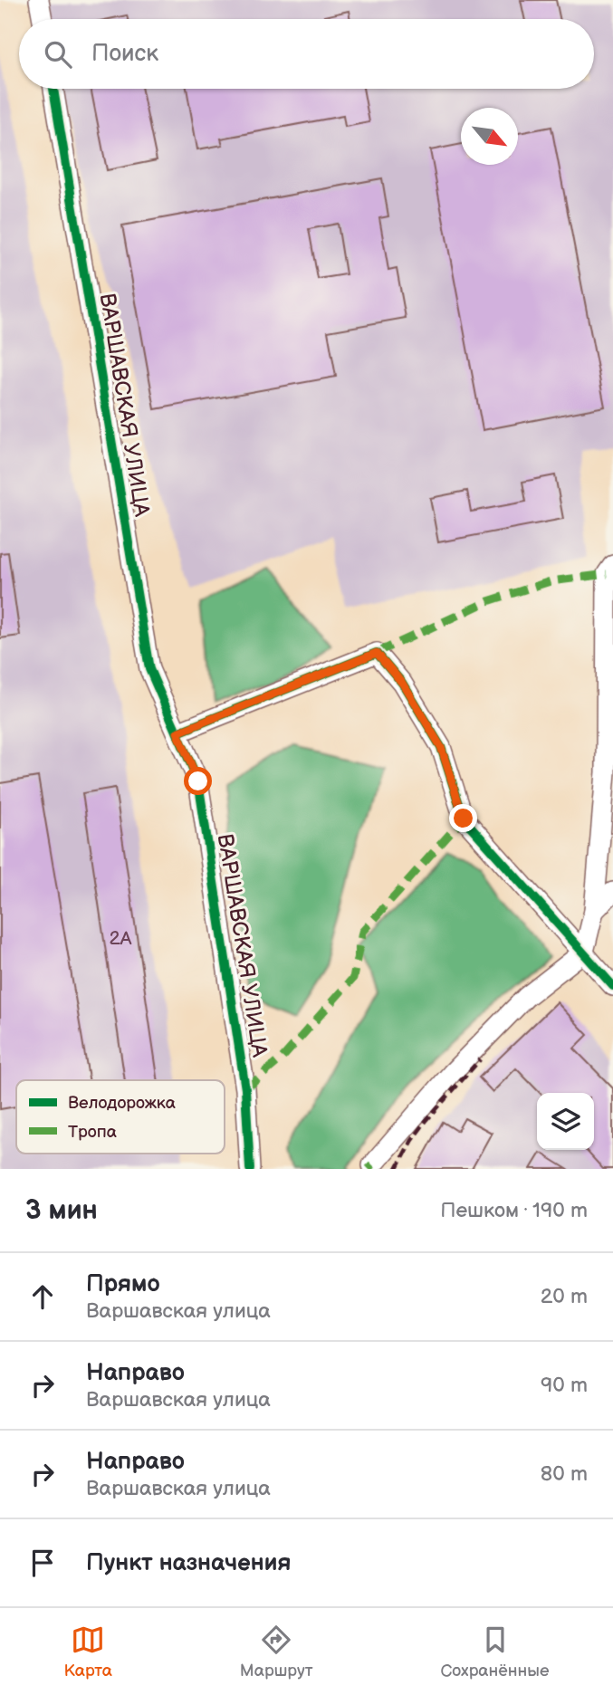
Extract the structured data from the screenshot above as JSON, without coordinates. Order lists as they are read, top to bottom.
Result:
{
  "streets": {
    "street": ["ВАРШАВСКАЯ УЛИЦА"]
  },
  "house_numbers": ["2А"],
  "legend": ["Велодорожка", "Тропа"],
  "north": "bottom right",
  "page": {
    "search": "Поиск",
    "heading": ["3 мин", "Пешком · 190 m"],
    "list": [
      ["Прямо", "Варшавская улица", "20 m"],
      ["Направо", "Варшавская улица", "90 m"],
      ["Направо", "Варшавская улица", "80 m"],
      "Пункт назначения"
    ],
    "nav": ["Карта", "Маршрут", "Сохранённые"]
  }
}
